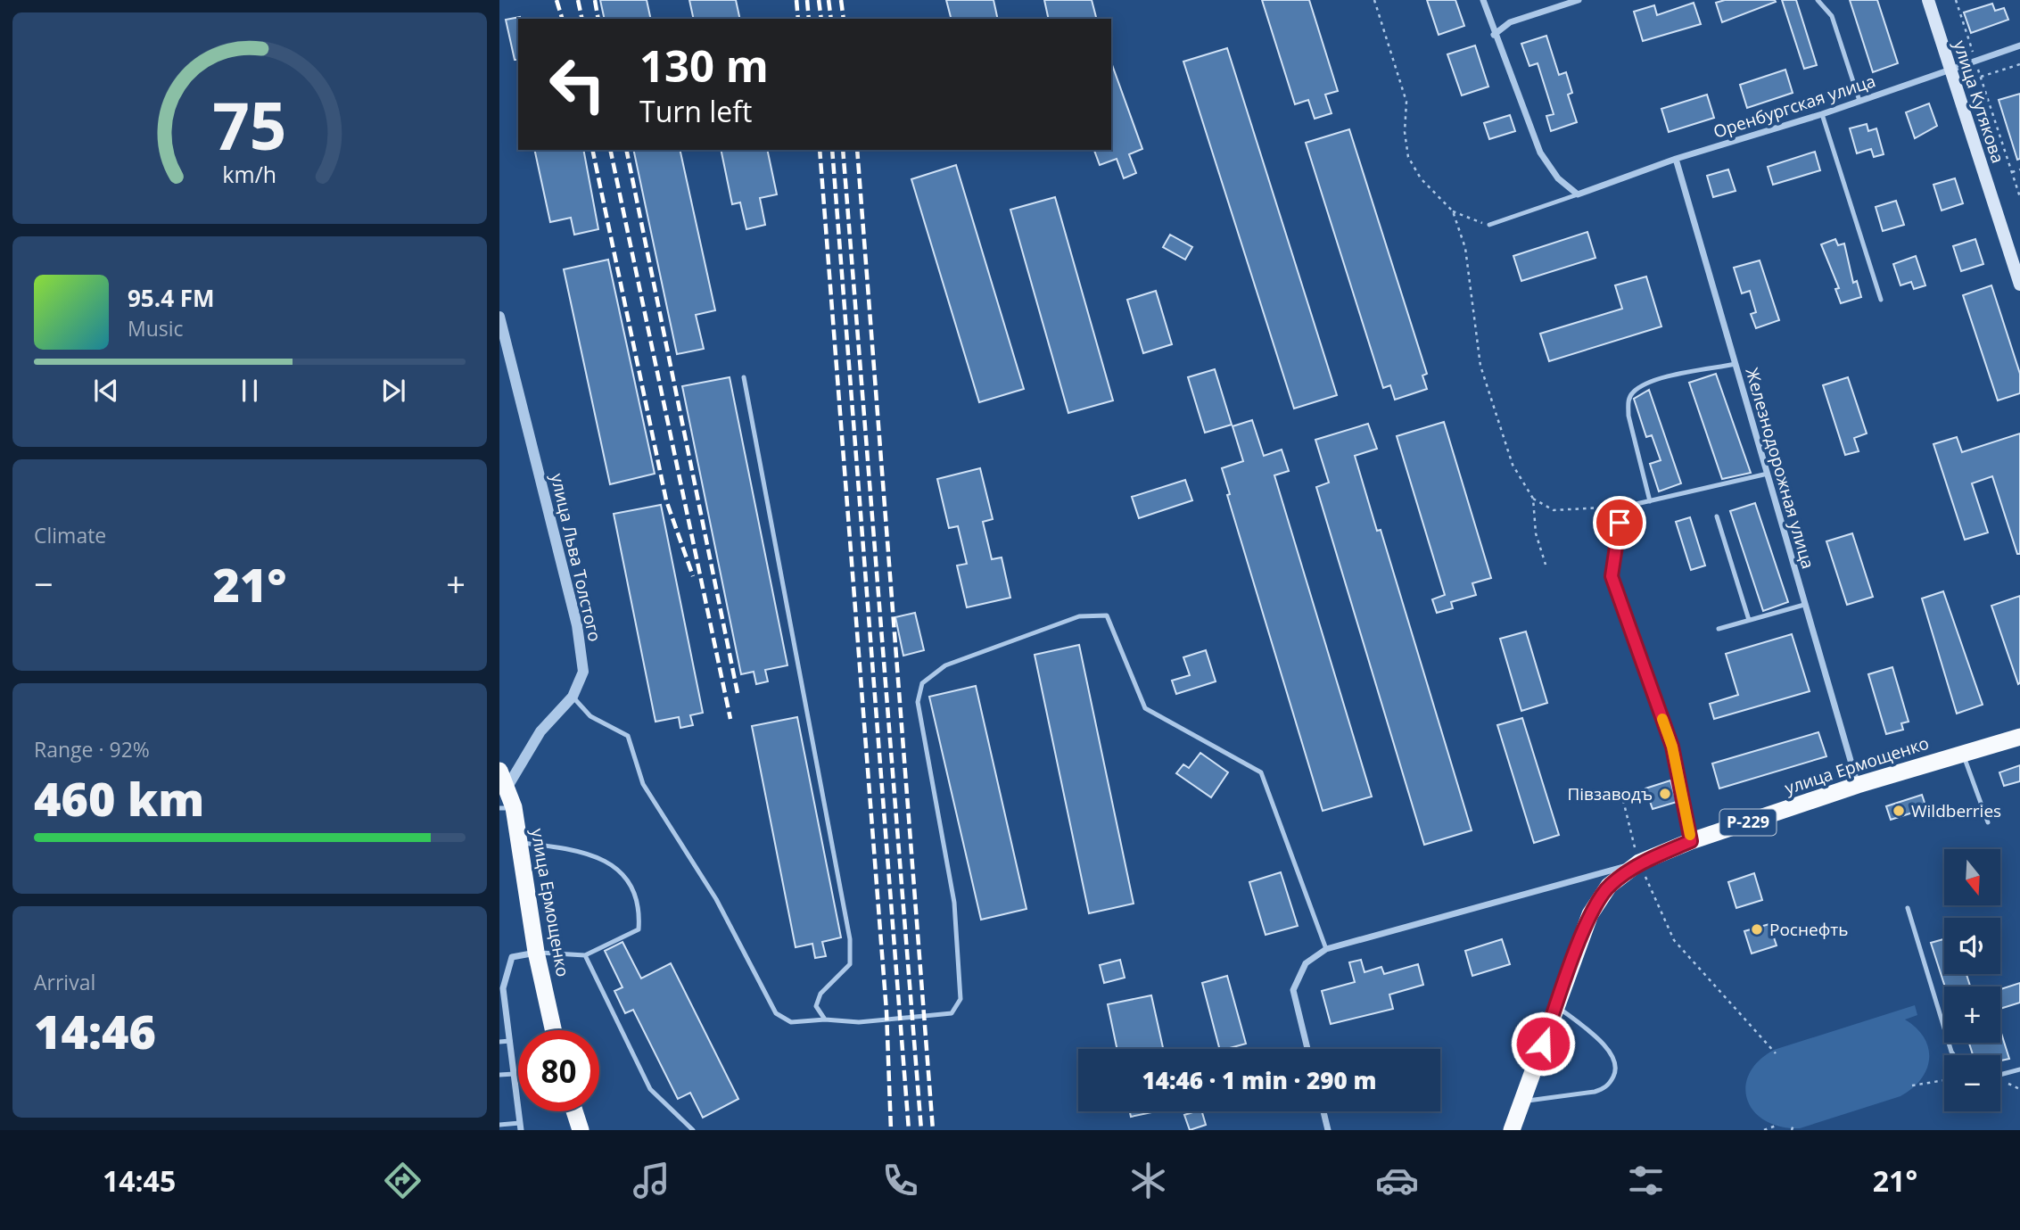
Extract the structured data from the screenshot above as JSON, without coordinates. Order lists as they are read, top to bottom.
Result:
{
  "streets": {
    "highway": ["улица Ермощенко", "Р-229"],
    "main road": ["улица Кутякова"],
    "street": ["Оренбургская улица", "Железнодорожная улица", "улица Льва Толстого"]
  },
  "crossings": [
    ["улица Кутякова", "Оренбургская улица"],
    ["Оренбургская улица", "Железнодорожная улица"],
    ["Железнодорожная улица", "улица Ермощенко"],
    ["улица Льва Толстого", "улица Ермощенко"]
  ],
  "places": ["Пiвзаводъ", "Wildberries", "Роснефть"],
  "north": "bottom",
  "page": {
    "turn": ["130 m", "Turn left"],
    "song": ["95.4 FM", "Music"],
    "tile": [
      "Climate",
      ["Range · 92%", "460 km"],
      ["Arrival", "14:46"]
    ],
    "heat": ["−", "21°", "+"],
    "map_buttons": ["+", "−"],
    "limit": "80",
    "trip": "14:46 · 1 min · 290 m",
    "tabs": ["14:45", "21°"],
    "gauge": ["75", "km/h"]
  }
}
